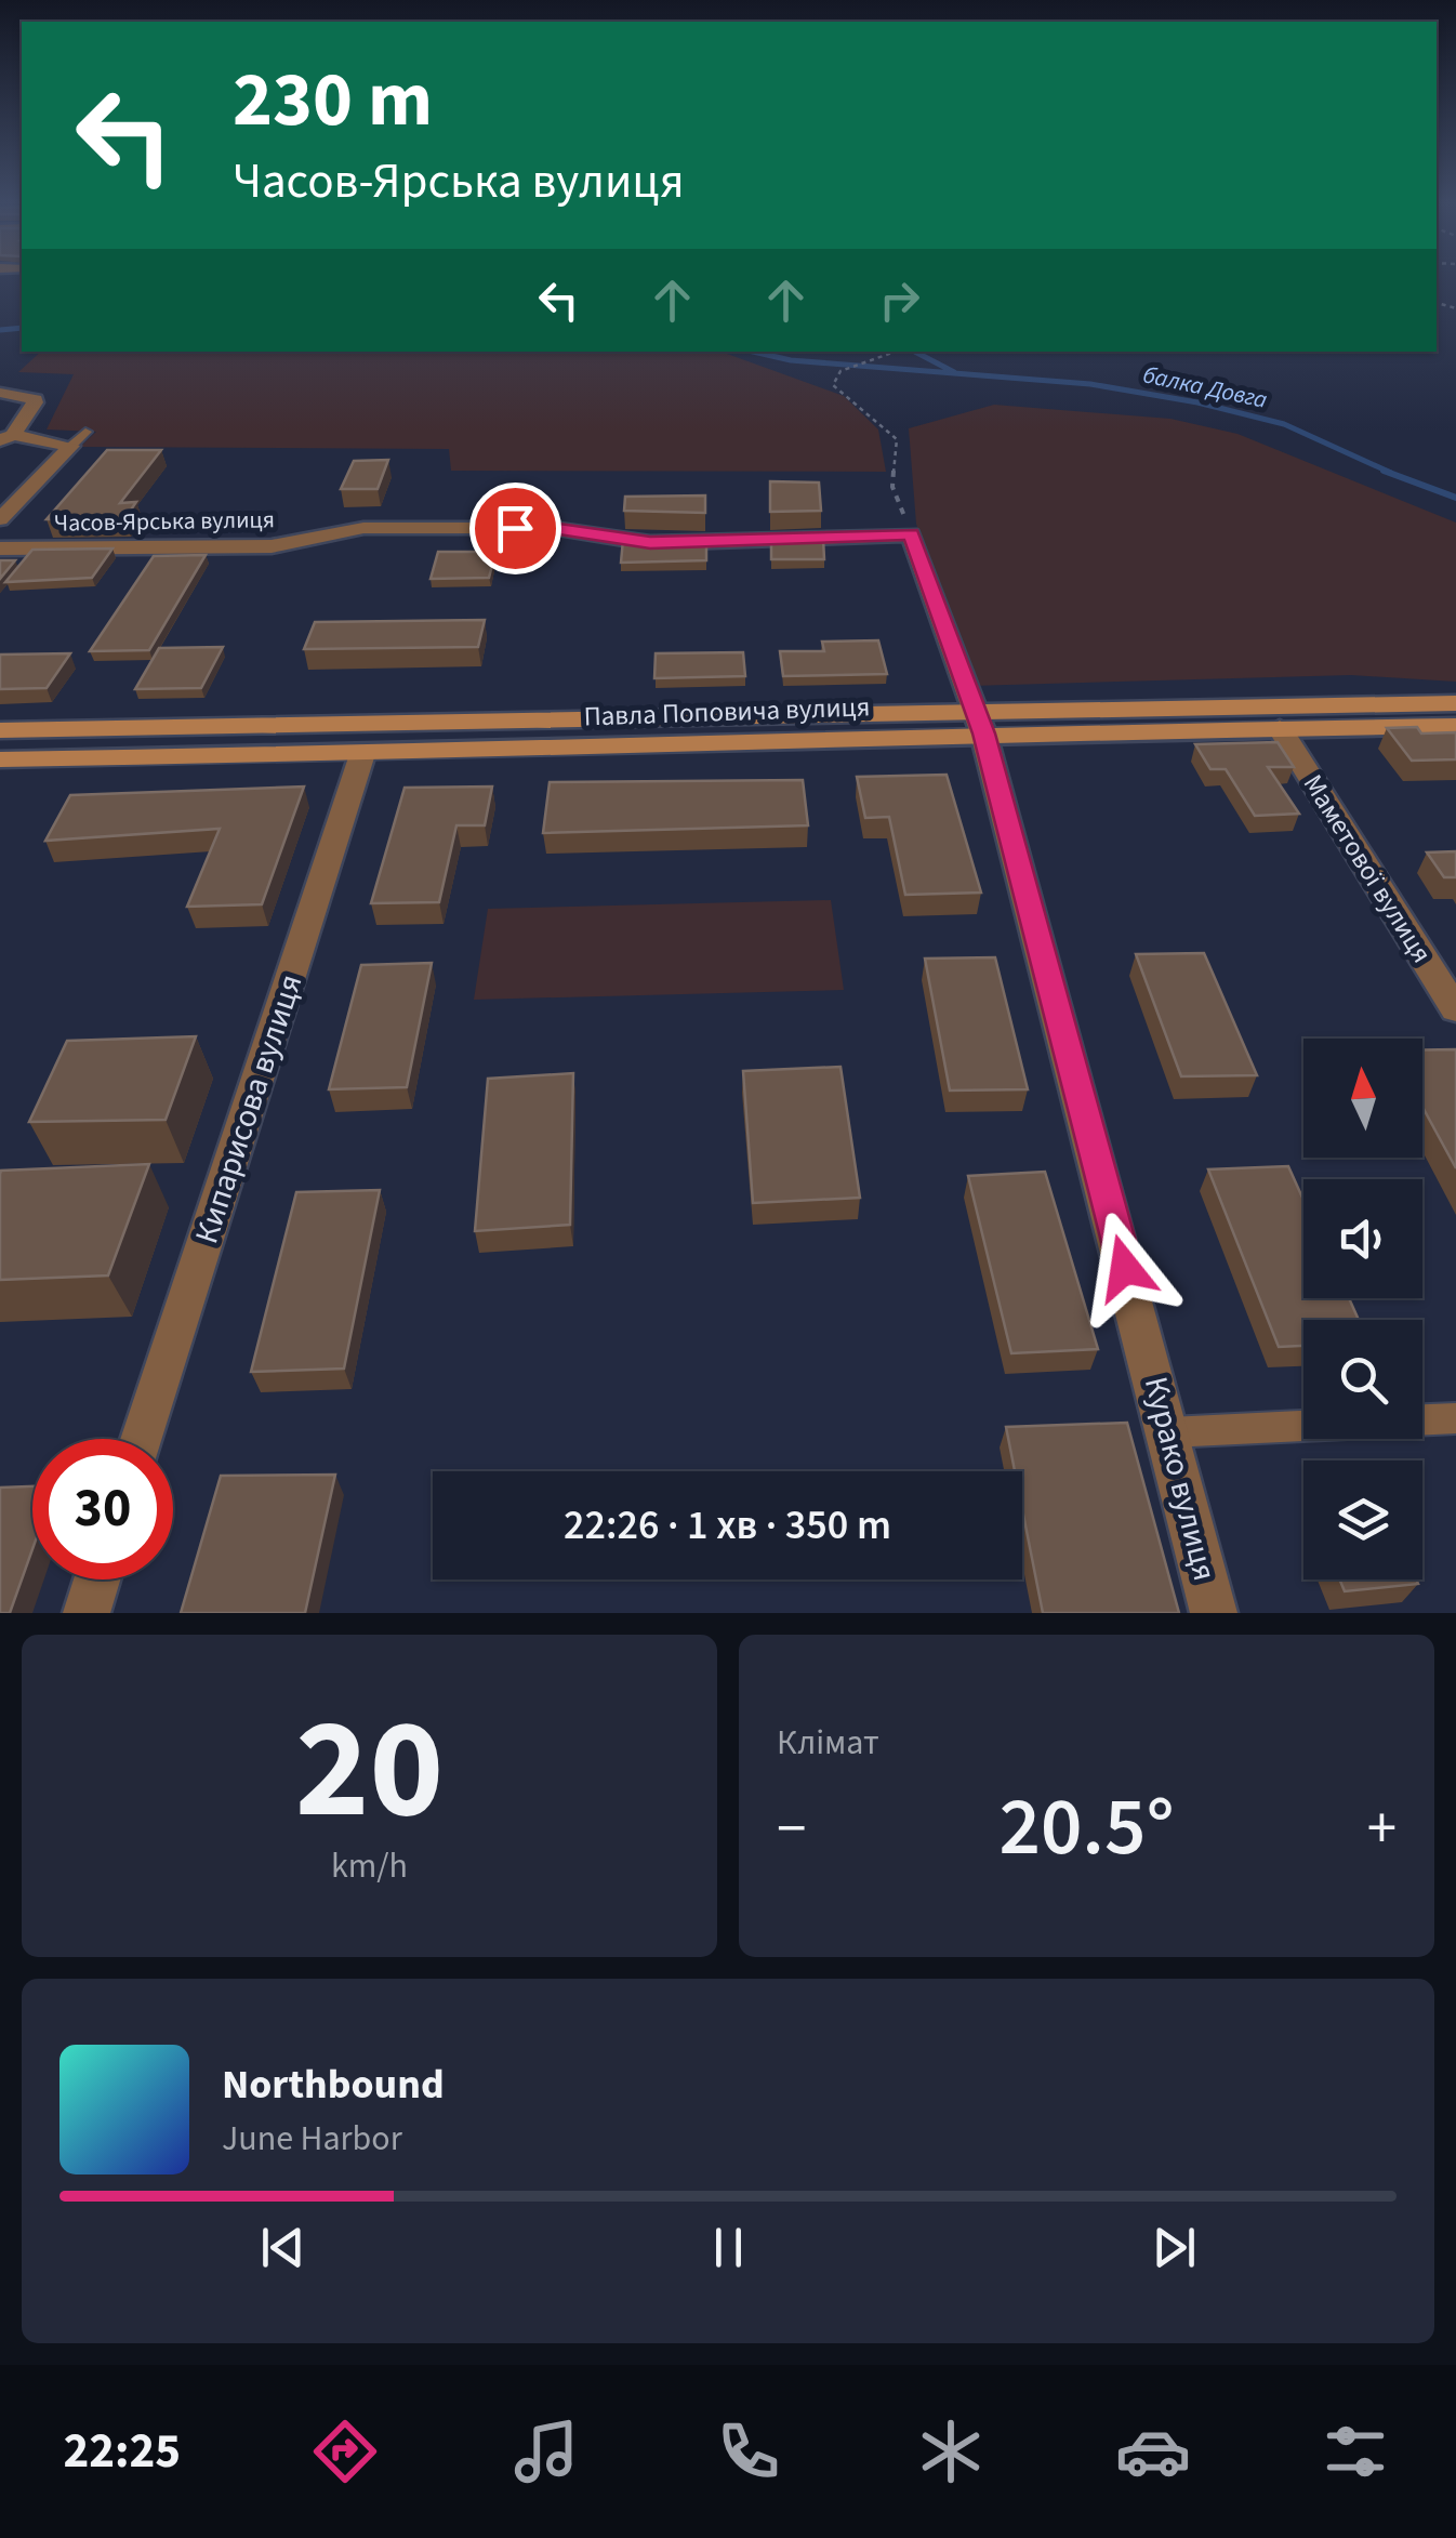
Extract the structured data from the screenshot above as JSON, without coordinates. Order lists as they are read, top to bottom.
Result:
{
  "streets": {
    "main road": ["Павла Поповича вулиця"],
    "street": [
      "Часов-Ярська вулиця",
      "Маметової вулиця",
      "Кипарисова вулиця",
      "Курако вулиця"
    ]
  },
  "crossings": [
    ["Часов-Ярська вулиця", "Курако вулиця"],
    ["Павла Поповича вулиця", "Маметової вулиця"],
    ["Павла Поповича вулиця", "Кипарисова вулиця"],
    ["Павла Поповича вулиця", "Курако вулиця"]
  ],
  "water": ["балка Довга"],
  "north": "top",
  "page": {
    "turn": ["230 m", "Часов-Ярська вулиця"],
    "limit": "30",
    "trip": "22:26 · 1 хв · 350 m",
    "tile": [
      ["20", "km/h"],
      "Клімат"
    ],
    "heat": ["−", "20.5°", "+"],
    "song": ["Northbound", "June Harbor"],
    "tabs": "22:25"
  }
}
